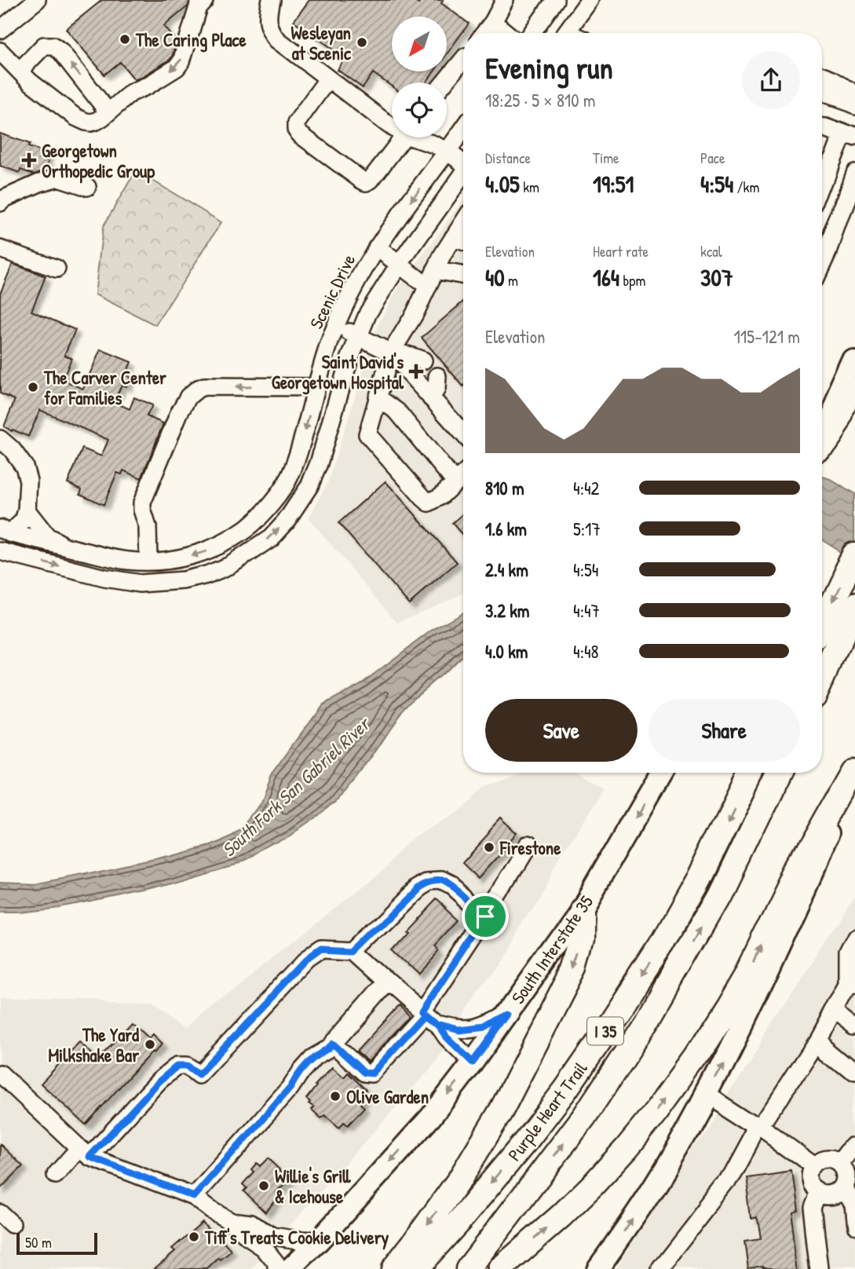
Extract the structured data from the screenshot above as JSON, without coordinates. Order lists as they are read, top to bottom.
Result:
{
  "streets": {
    "highway": ["I 35", "Purple Heart Trail"],
    "main road": ["South Interstate 35"],
    "street": ["Scenic Drive"]
  },
  "one_way": ["South Interstate 35"],
  "water": ["South Fork San Gabriel River"],
  "places": {
    "other": [
      "The Caring Place",
      "Wesleyan at Scenic",
      "The Carver Center for Families",
      "Firestone",
      "The Yard Milkshake Bar",
      "Olive Garden",
      "Willie's Grill & Icehouse",
      "Tiff's Treats Cookie Delivery"
    ],
    "health": ["Georgetown Orthopedic Group", "Saint David's Georgetown Hospital"]
  },
  "scale_bar": "50 m",
  "north": "bottom left",
  "page": {
    "heading": ["Evening run", "18:25 · 5 × 810 m"],
    "stats": [
      ["Distance", "4.05 km"],
      ["Time", "19:51"],
      ["Pace", "4:54 /km"],
      ["Elevation", "40 m"],
      ["Heart rate", "164 bpm"],
      ["kcal", "307"]
    ],
    "chart": ["Elevation", "115–121 m"],
    "list": [
      {
        "name": "810 m",
        "note": "4:42"
      },
      {
        "name": "1.6 km",
        "note": "5:17"
      },
      {
        "name": "2.4 km",
        "note": "4:54"
      },
      {
        "name": "3.2 km",
        "note": "4:47"
      },
      {
        "name": "4.0 km",
        "note": "4:48"
      }
    ],
    "buttons": ["Save", "Share"],
    "scale": "50 m"
  }
}
